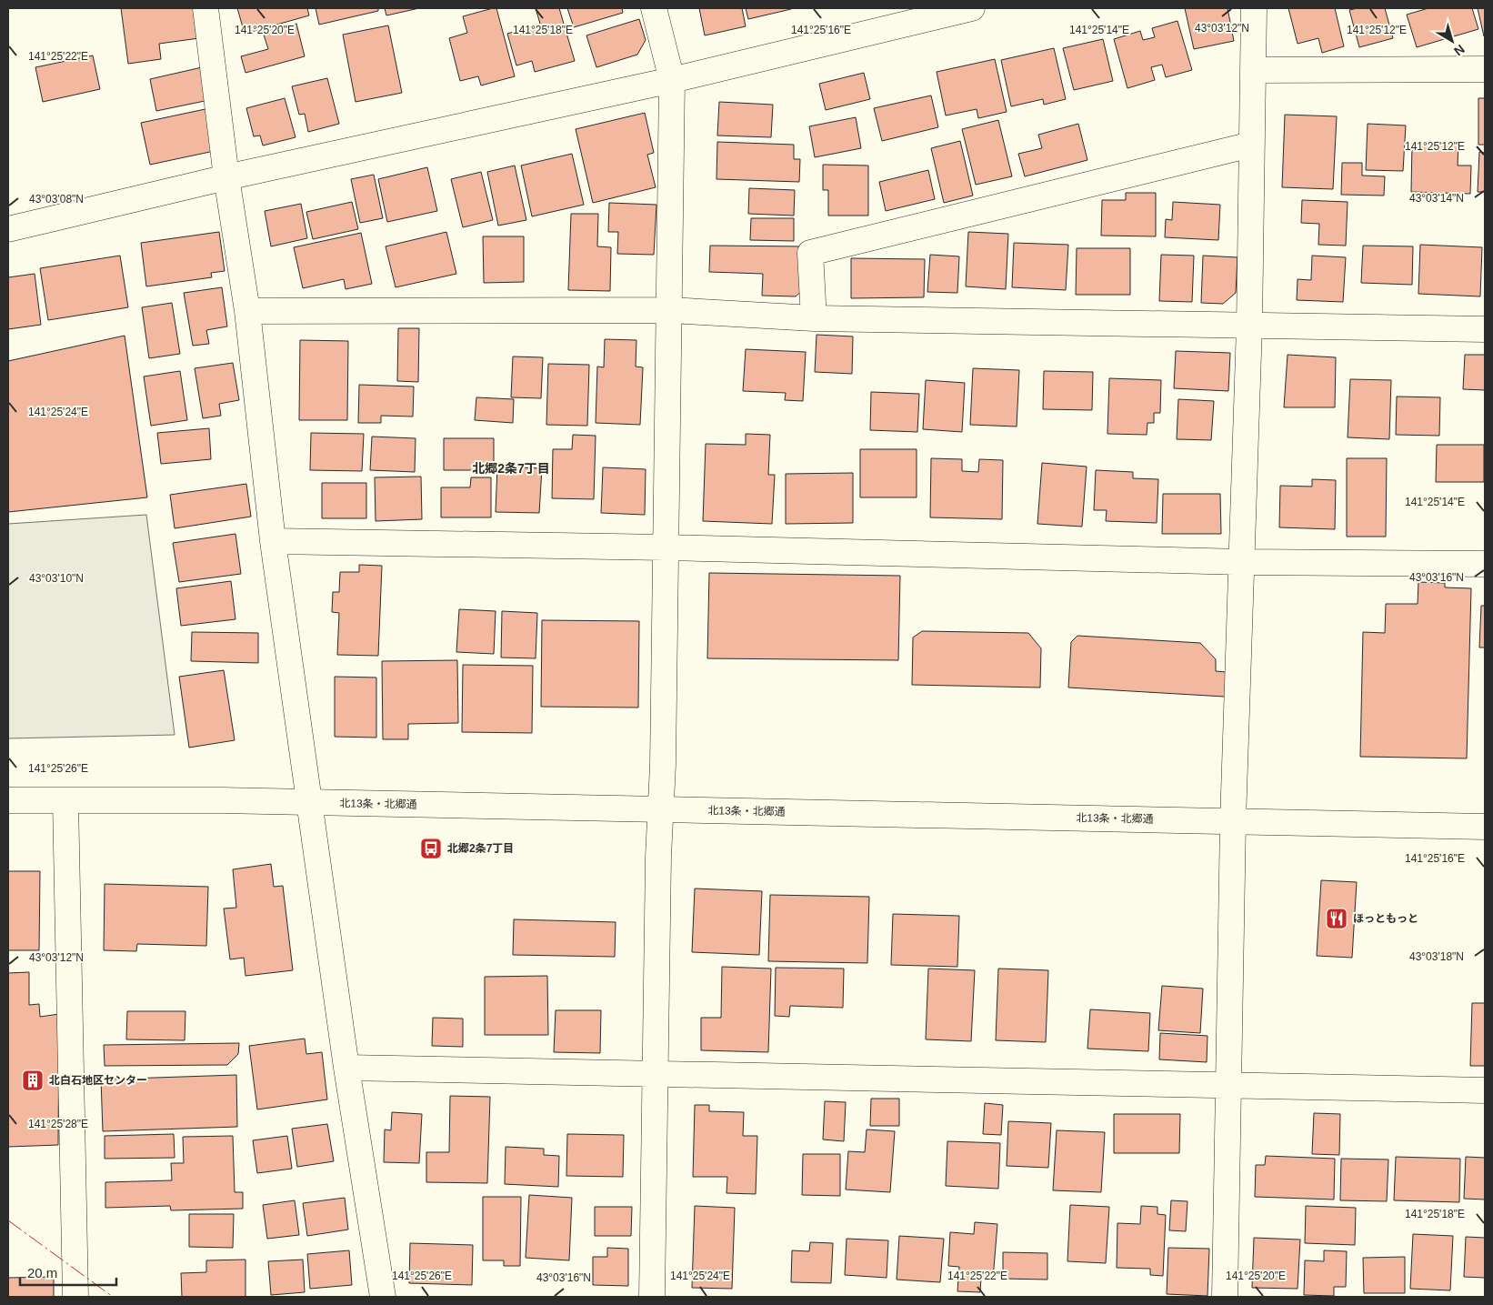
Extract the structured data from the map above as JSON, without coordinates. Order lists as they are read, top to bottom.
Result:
{
  "streets": {
    "street": ["北13条・北郷通"]
  },
  "districts": ["北郷2条7丁目"],
  "places": {
    "bus stop": ["北郷2条7丁目"],
    "restaurant": ["ほっともっと"],
    "building": ["北白石地区センター"]
  },
  "scale_bar": "20 m",
  "north": "bottom right",
  "coordinates": [
    "43°03'12\"N",
    "141°25'20\"E",
    "141°25'18\"E",
    "141°25'16\"E",
    "141°25'14\"E",
    "141°25'12\"E",
    "141°25'22\"E",
    "43°03'14\"N",
    "43°03'08\"N",
    "141°25'24\"E",
    "43°03'16\"N",
    "43°03'10\"N",
    "141°25'26\"E",
    "43°03'18\"N",
    "141°25'28\"E"
  ]
}
